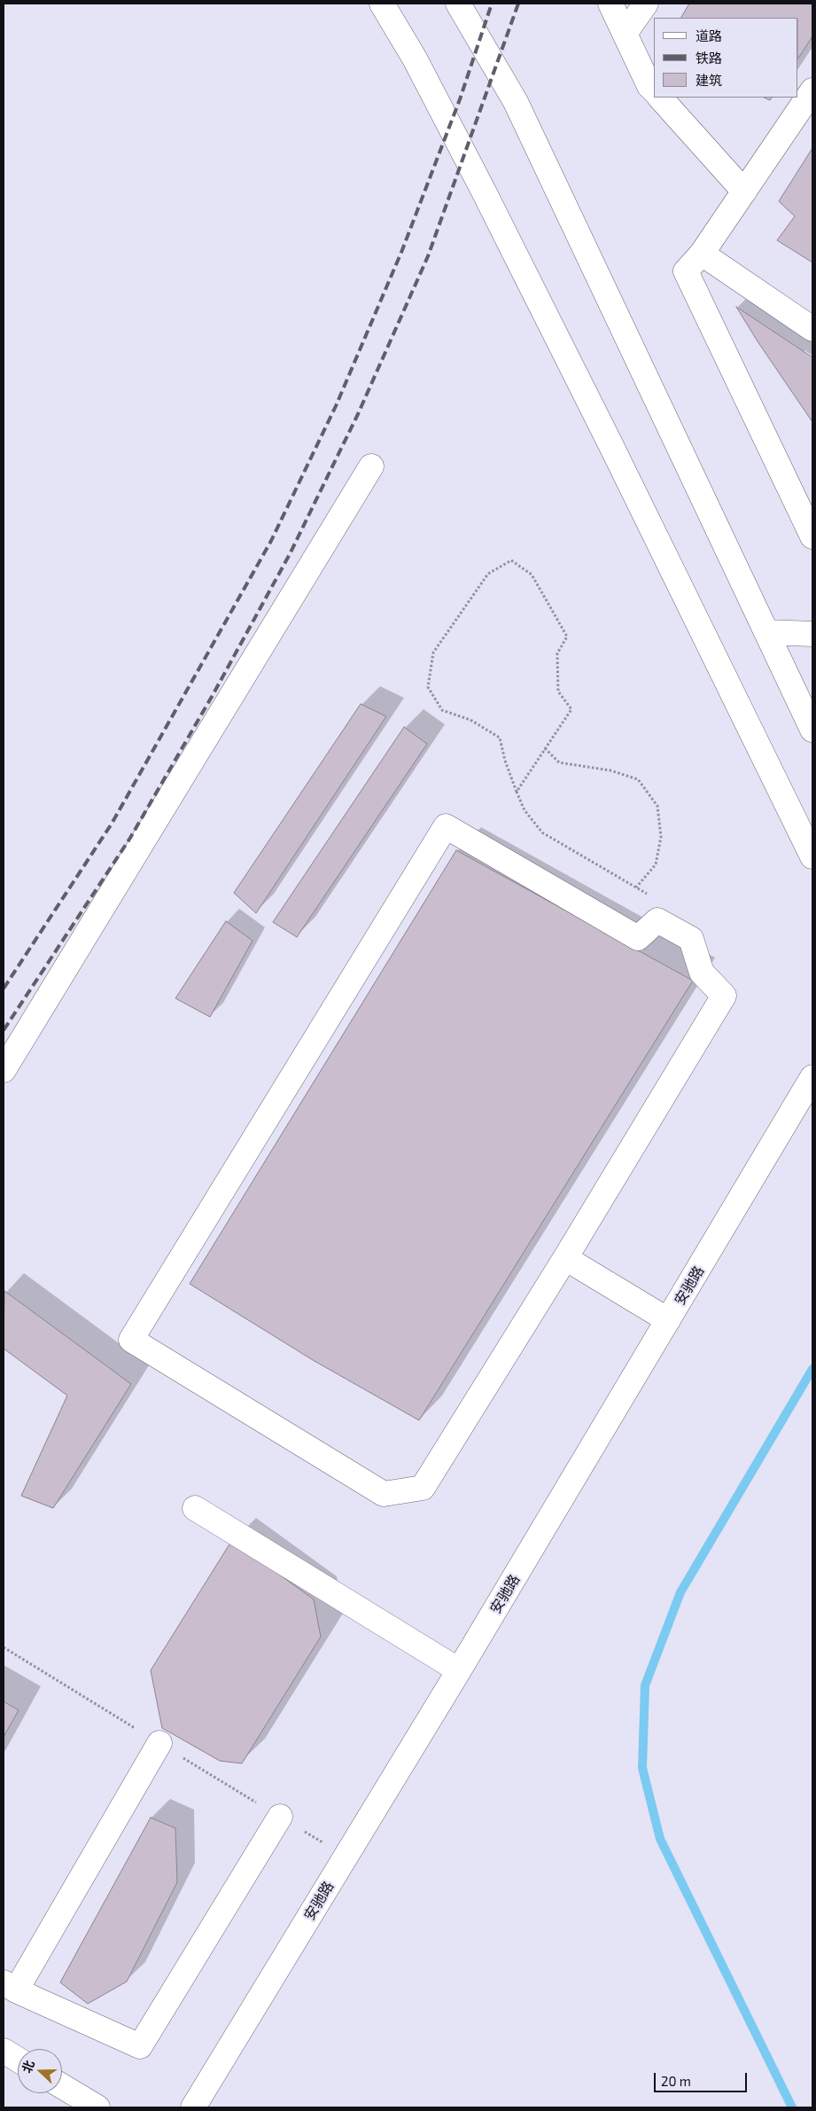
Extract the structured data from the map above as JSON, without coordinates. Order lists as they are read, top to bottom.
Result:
{
  "streets": {
    "street": ["安驰路"]
  },
  "legend": ["道路", "铁路", "建筑"],
  "scale_bar": "20 m",
  "north": "left"
}
